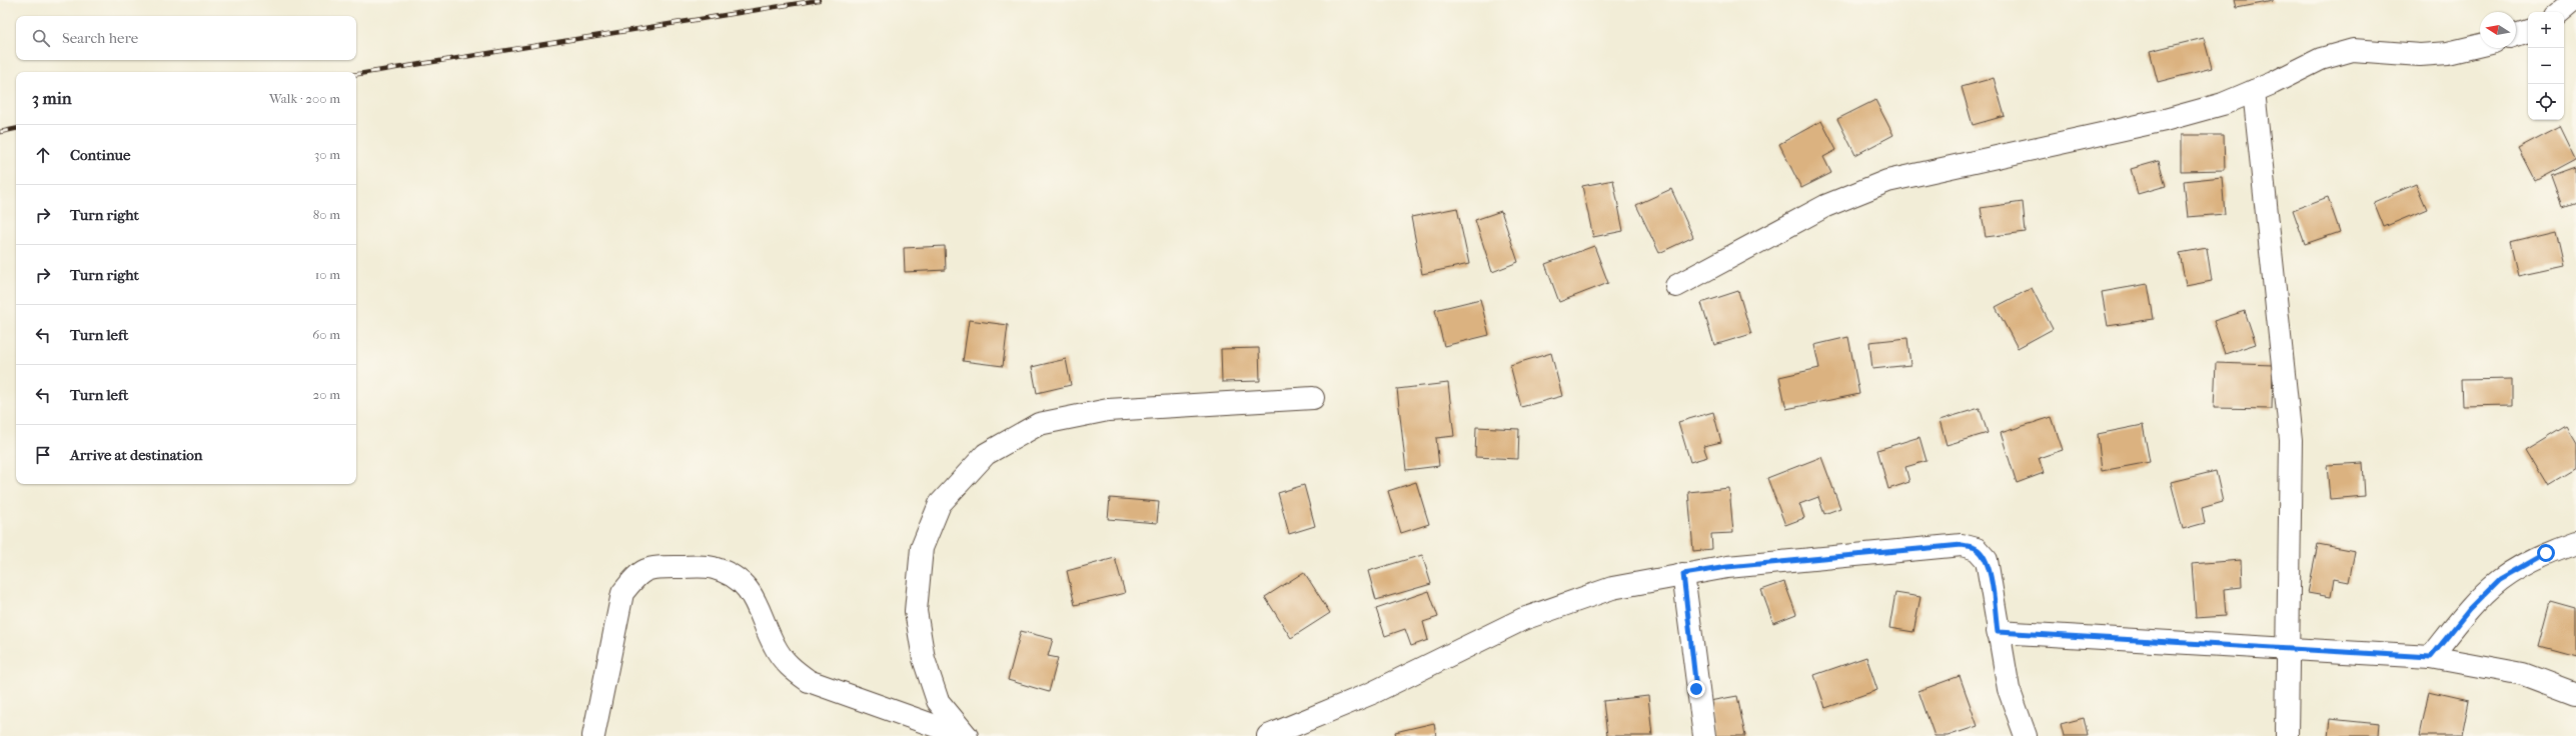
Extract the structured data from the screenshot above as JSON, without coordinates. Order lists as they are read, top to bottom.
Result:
{
  "north": "left",
  "page": {
    "map_buttons": ["+", "−"],
    "search": "Search here",
    "heading": ["3 min", "Walk · 200 m"],
    "list": [
      ["Continue", "30 m"],
      ["Turn right", "80 m"],
      ["Turn right", "10 m"],
      ["Turn left", "60 m"],
      ["Turn left", "20 m"],
      "Arrive at destination"
    ]
  }
}
